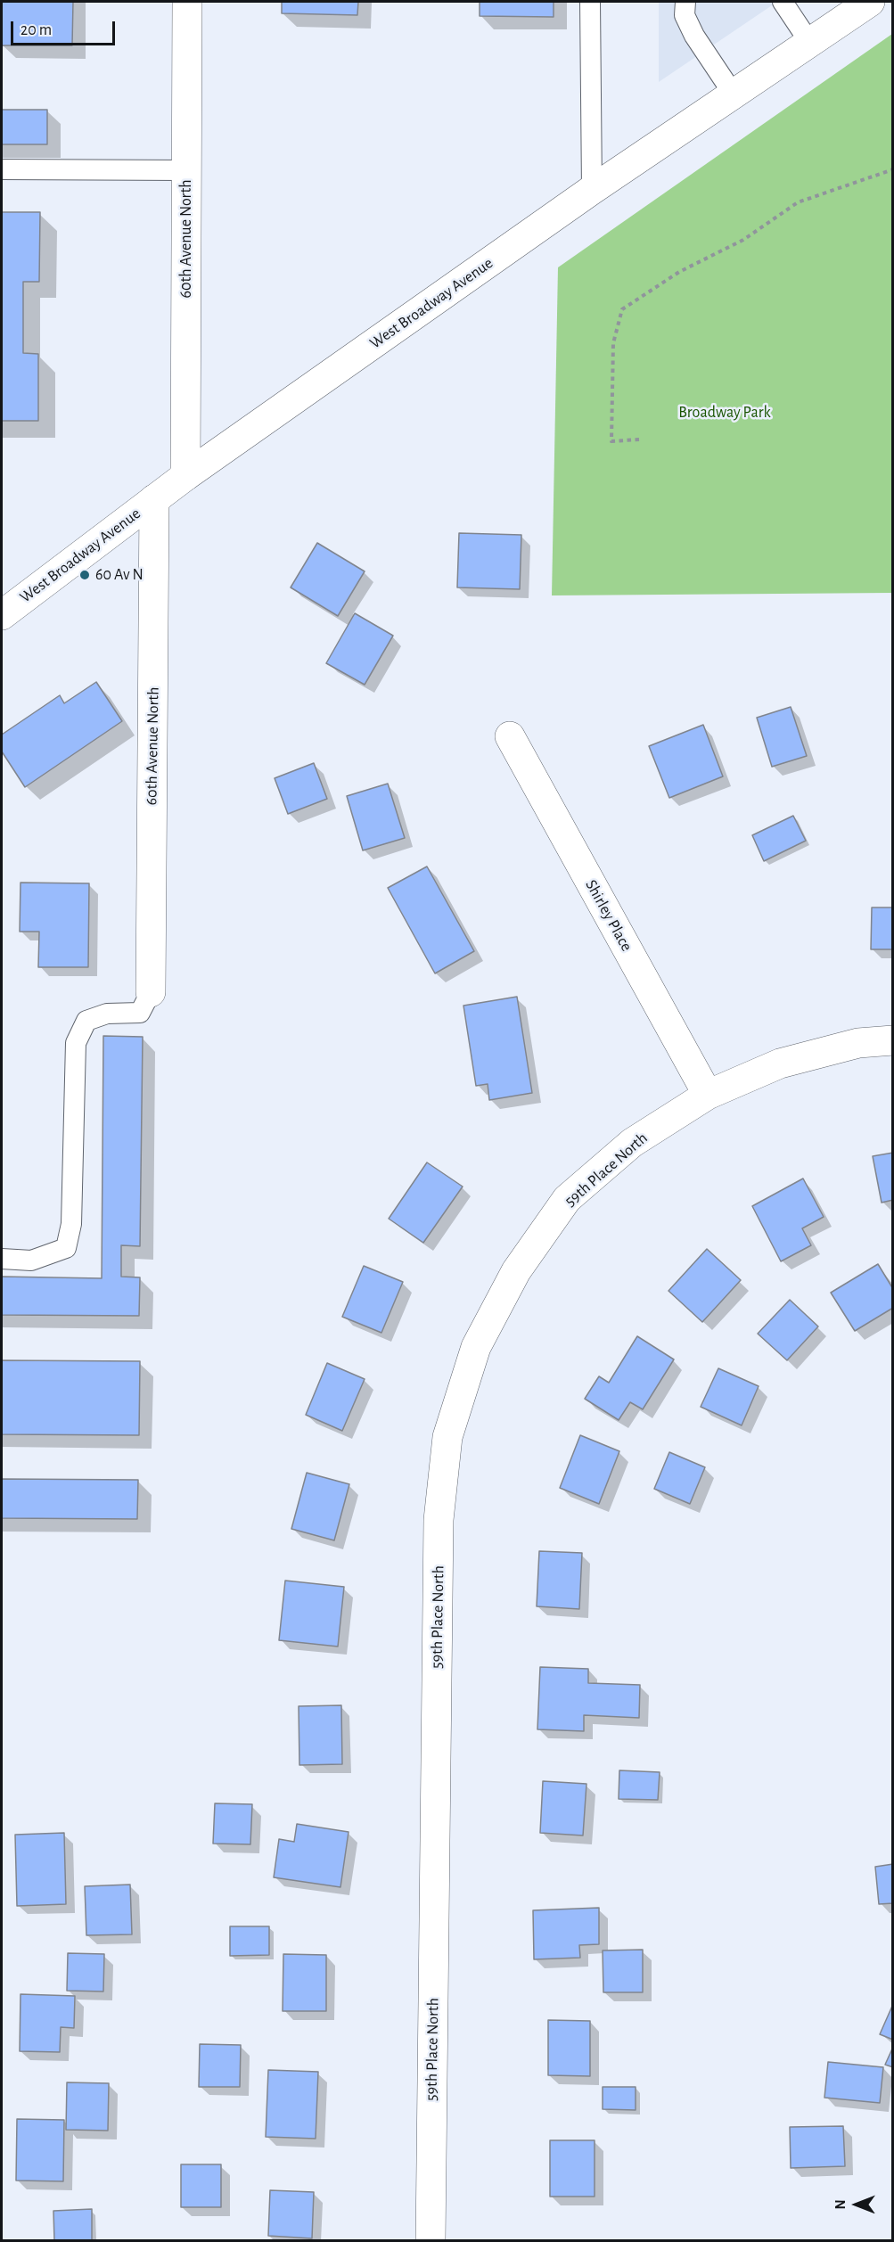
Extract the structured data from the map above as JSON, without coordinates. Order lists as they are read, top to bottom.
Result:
{
  "streets": {
    "street": [
      "60th Avenue North",
      "West Broadway Avenue",
      "Shirley Place",
      "59th Place North"
    ]
  },
  "crossings": [
    ["60th Avenue North", "West Broadway Avenue"],
    ["Shirley Place", "59th Place North"]
  ],
  "parks": ["Broadway Park"],
  "places": ["60 Av N"],
  "scale_bar": "20 m",
  "north": "left"
}
